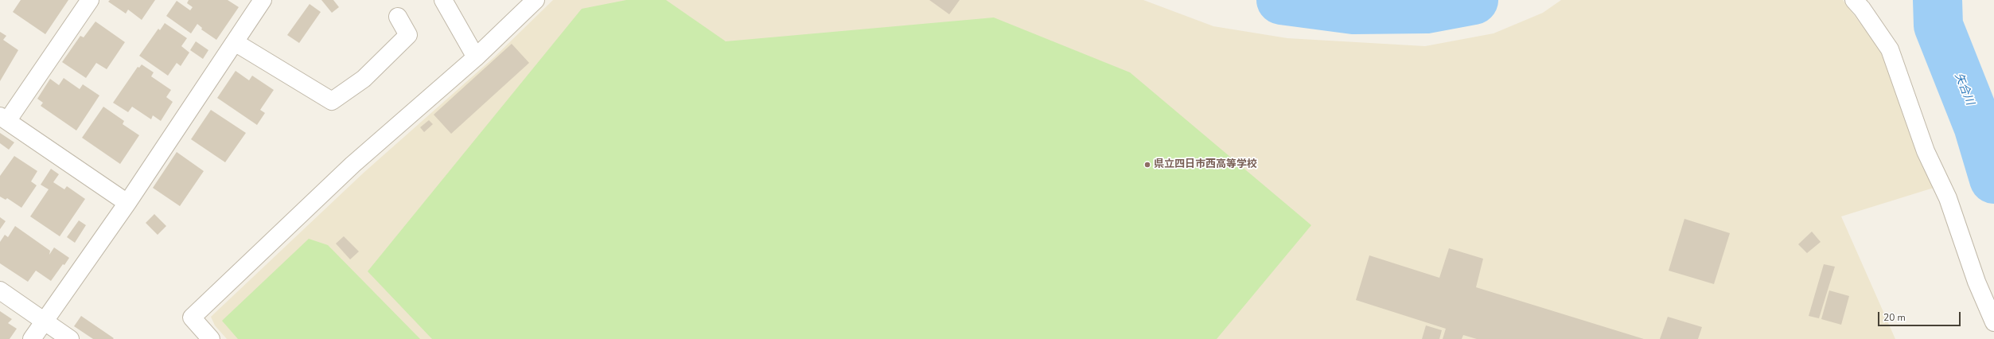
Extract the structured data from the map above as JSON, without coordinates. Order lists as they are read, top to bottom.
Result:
{
  "water": ["矢合川"],
  "places": ["県立四日市西高等学校"],
  "scale_bar": "20 m"
}
